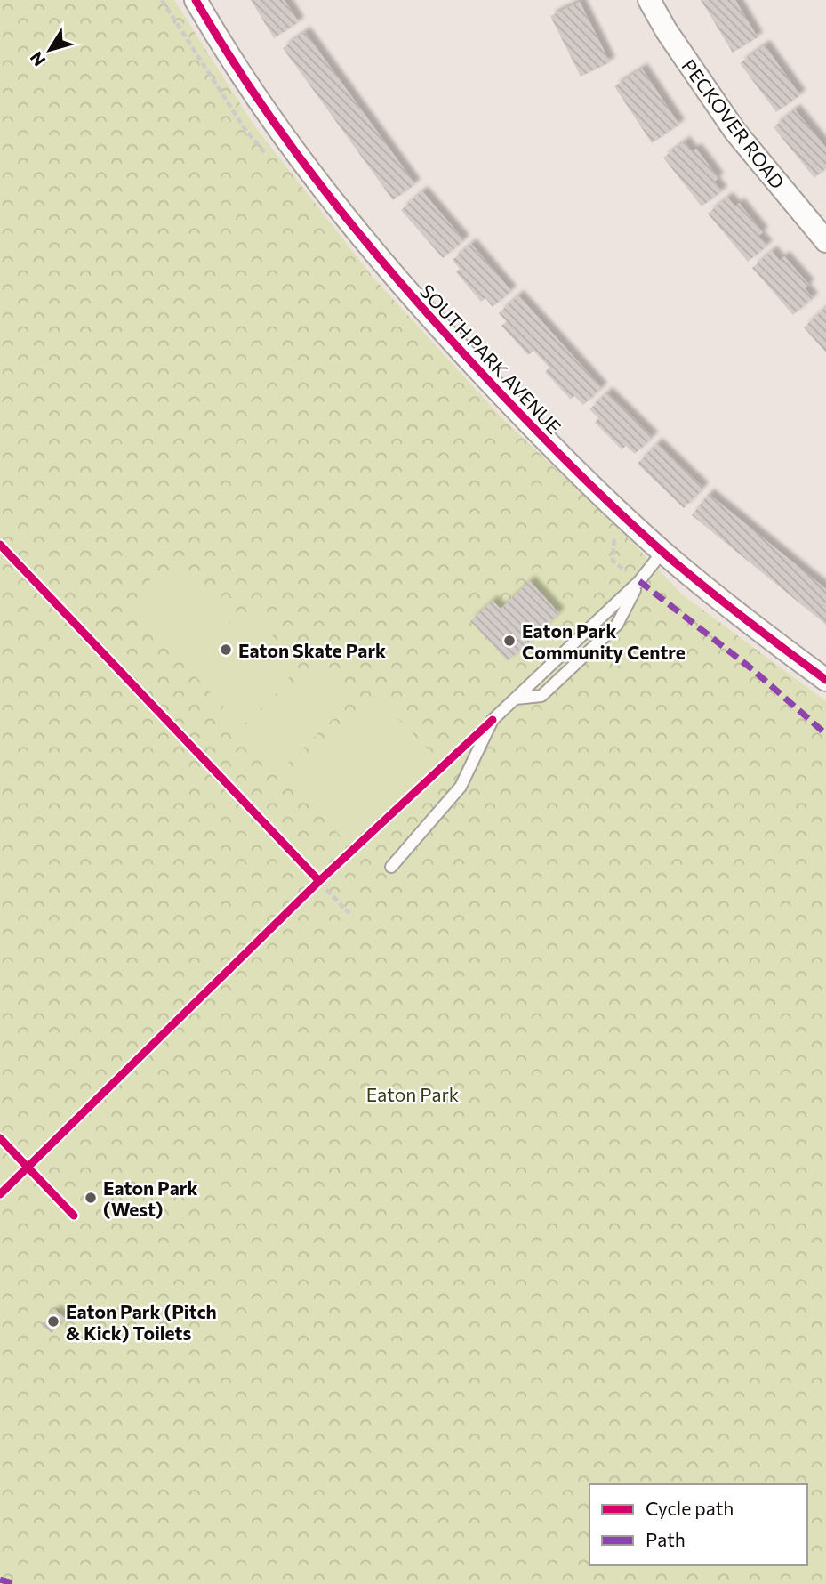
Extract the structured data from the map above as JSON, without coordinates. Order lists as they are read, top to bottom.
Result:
{
  "streets": {
    "street": ["PECKOVER ROAD", "SOUTH PARK AVENUE"]
  },
  "parks": ["Eaton Park"],
  "places": [
    "Eaton Park Community Centre",
    "Eaton Skate Park",
    "Eaton Park (West)",
    "Eaton Park (Pitch & Kick) Toilets"
  ],
  "legend": ["Cycle path", "Path"],
  "north": "bottom left"
}
